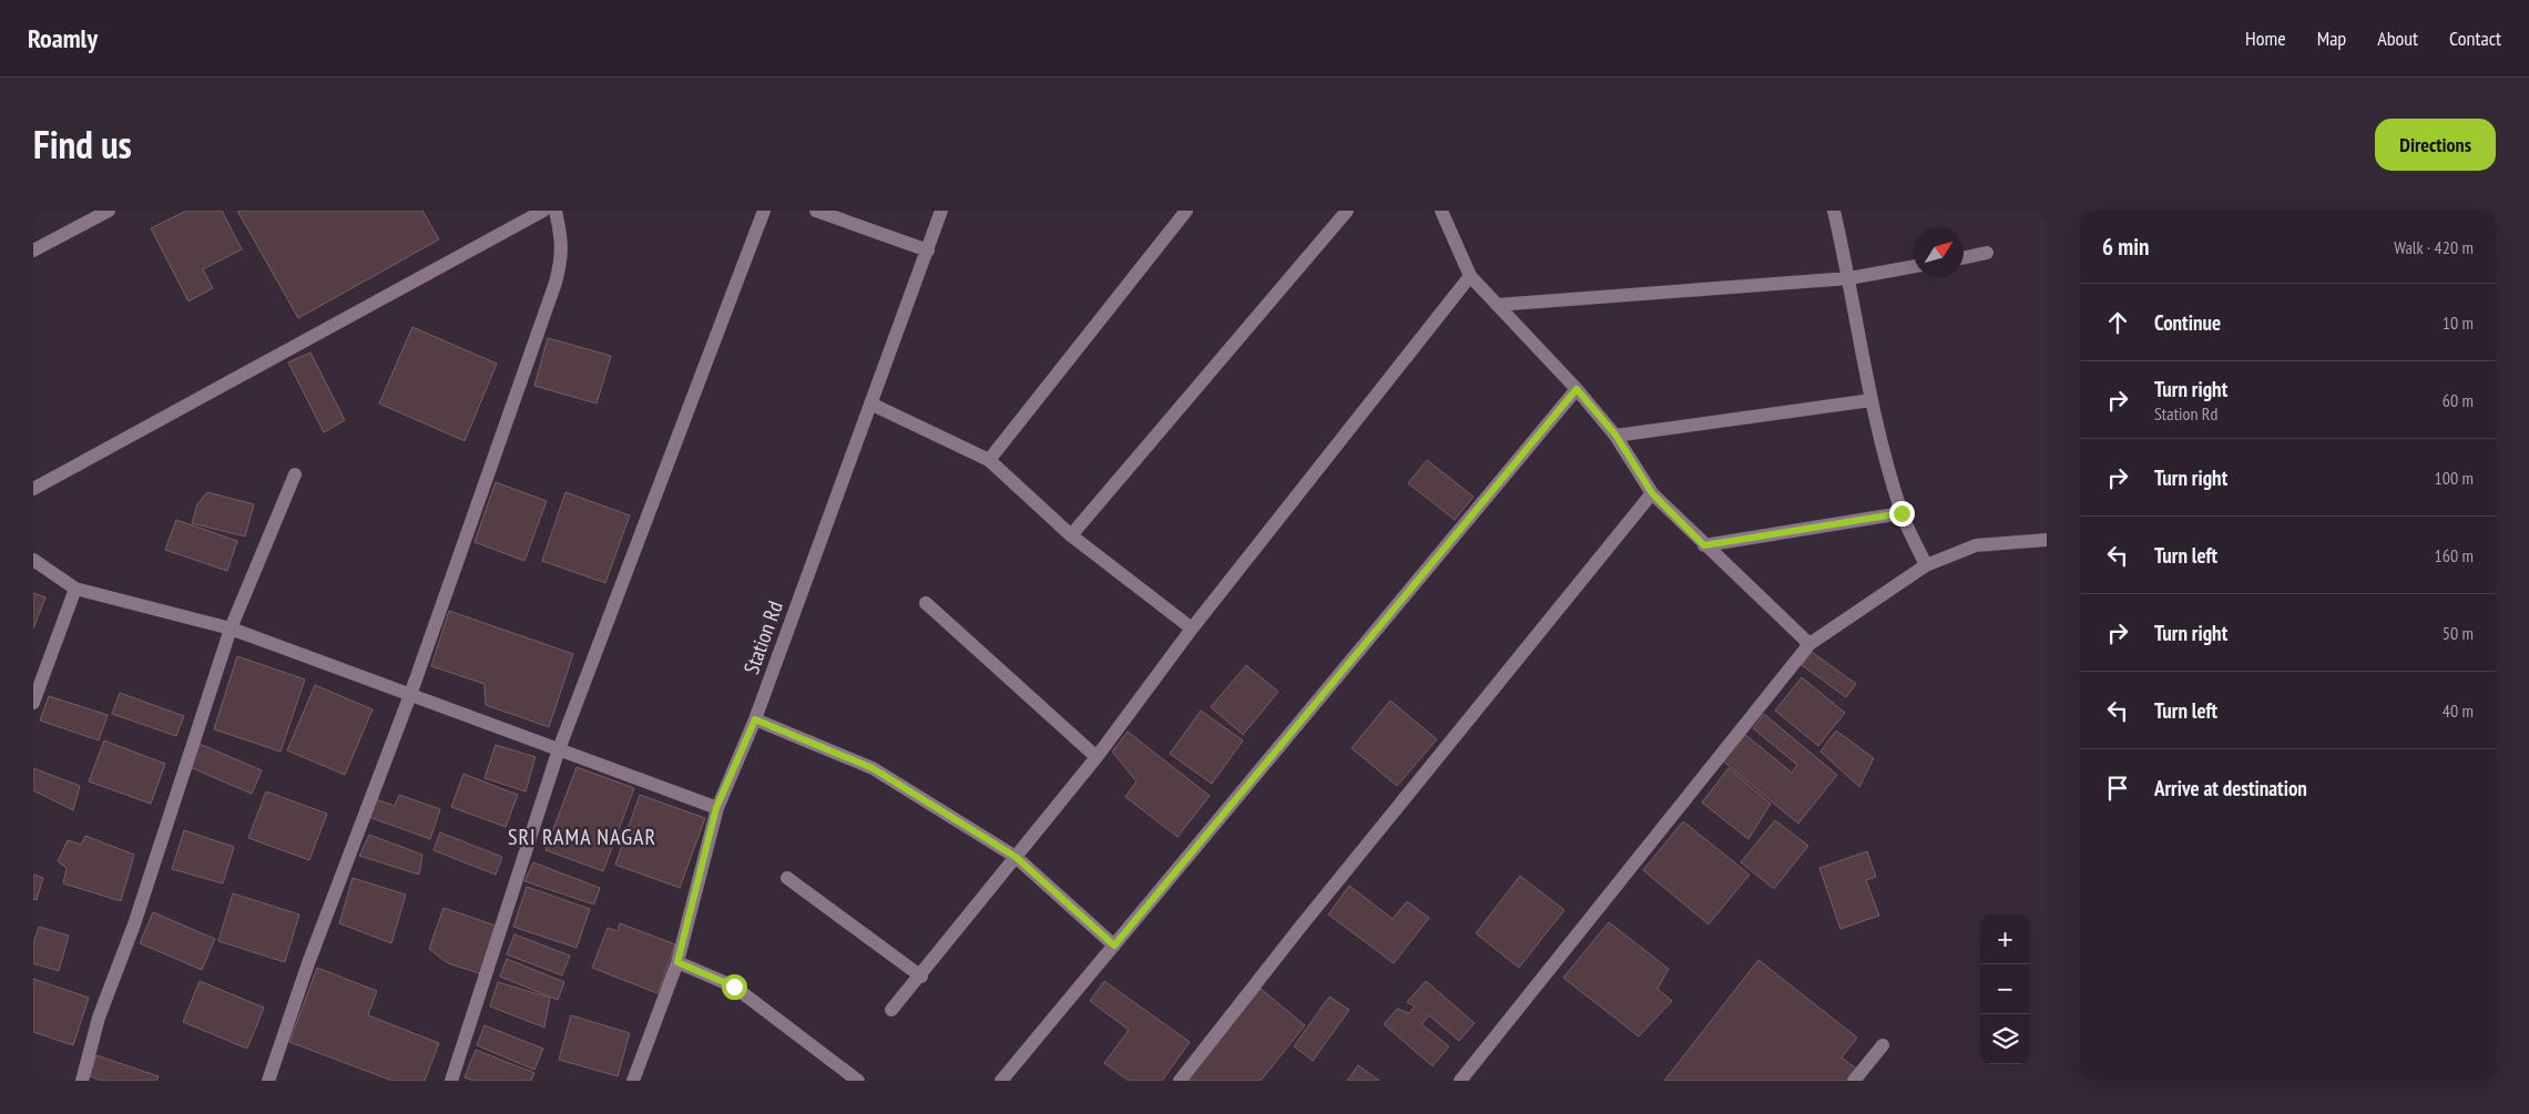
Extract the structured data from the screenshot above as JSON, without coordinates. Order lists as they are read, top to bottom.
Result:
{
  "streets": {
    "street": ["Station Rd"]
  },
  "districts": ["SRI RAMA NAGAR"],
  "north": "top right",
  "page": {
    "header": "Roamly",
    "nav": [
      "Home",
      "Map",
      "About",
      "Contact"
    ],
    "title": "Find us",
    "buttons": "Directions",
    "heading": ["6 min", "Walk · 420 m"],
    "list": [
      ["Continue", "10 m"],
      ["Turn right", "Station Rd", "60 m"],
      ["Turn right", "100 m"],
      ["Turn left", "160 m"],
      ["Turn right", "50 m"],
      ["Turn left", "40 m"],
      "Arrive at destination"
    ],
    "map_buttons": ["+", "−"]
  }
}
